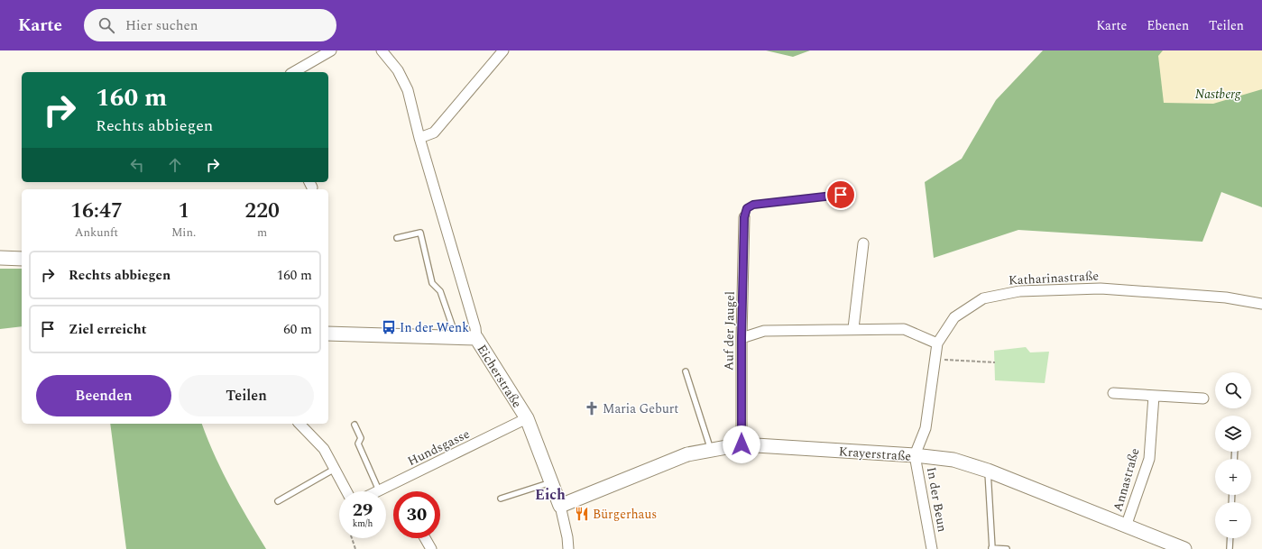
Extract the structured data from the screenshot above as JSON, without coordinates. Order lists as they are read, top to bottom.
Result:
{
  "streets": {
    "street": [
      "Katharinastraße",
      "Auf der Jaugel",
      "Eicherstraße",
      "Hundsgasse",
      "Krayerstraße",
      "Annastraße",
      "In der Beun"
    ]
  },
  "crossings": [
    ["Katharinastraße", "Krayerstraße"],
    ["Katharinastraße", "In der Beun"],
    ["Auf der Jaugel", "Krayerstraße"],
    ["Eicherstraße", "Hundsgasse"],
    ["Eicherstraße", "Krayerstraße"],
    ["Krayerstraße", "Annastraße"],
    ["Krayerstraße", "In der Beun"]
  ],
  "districts": ["Eich"],
  "parks": ["Nastberg"],
  "places": {
    "bus stop": ["In der Wenk"],
    "church": ["Maria Geburt"],
    "restaurant": ["Bürgerhaus"]
  },
  "page": {
    "header": "Karte",
    "search": "Hier suchen",
    "nav": ["Karte", "Ebenen", "Teilen"],
    "turn": ["160 m", "Rechts abbiegen"],
    "eta": [
      "16:47",
      "Ankunft",
      "1",
      "Min.",
      "220",
      "m"
    ],
    "list": [
      {
        "name": "Rechts abbiegen",
        "value": "160 m"
      },
      {
        "name": "Ziel erreicht",
        "value": "60 m"
      }
    ],
    "buttons": ["Beenden", "Teilen"],
    "map_buttons": ["+", "−"],
    "speed": "29 km/h",
    "limit": "30"
  }
}
